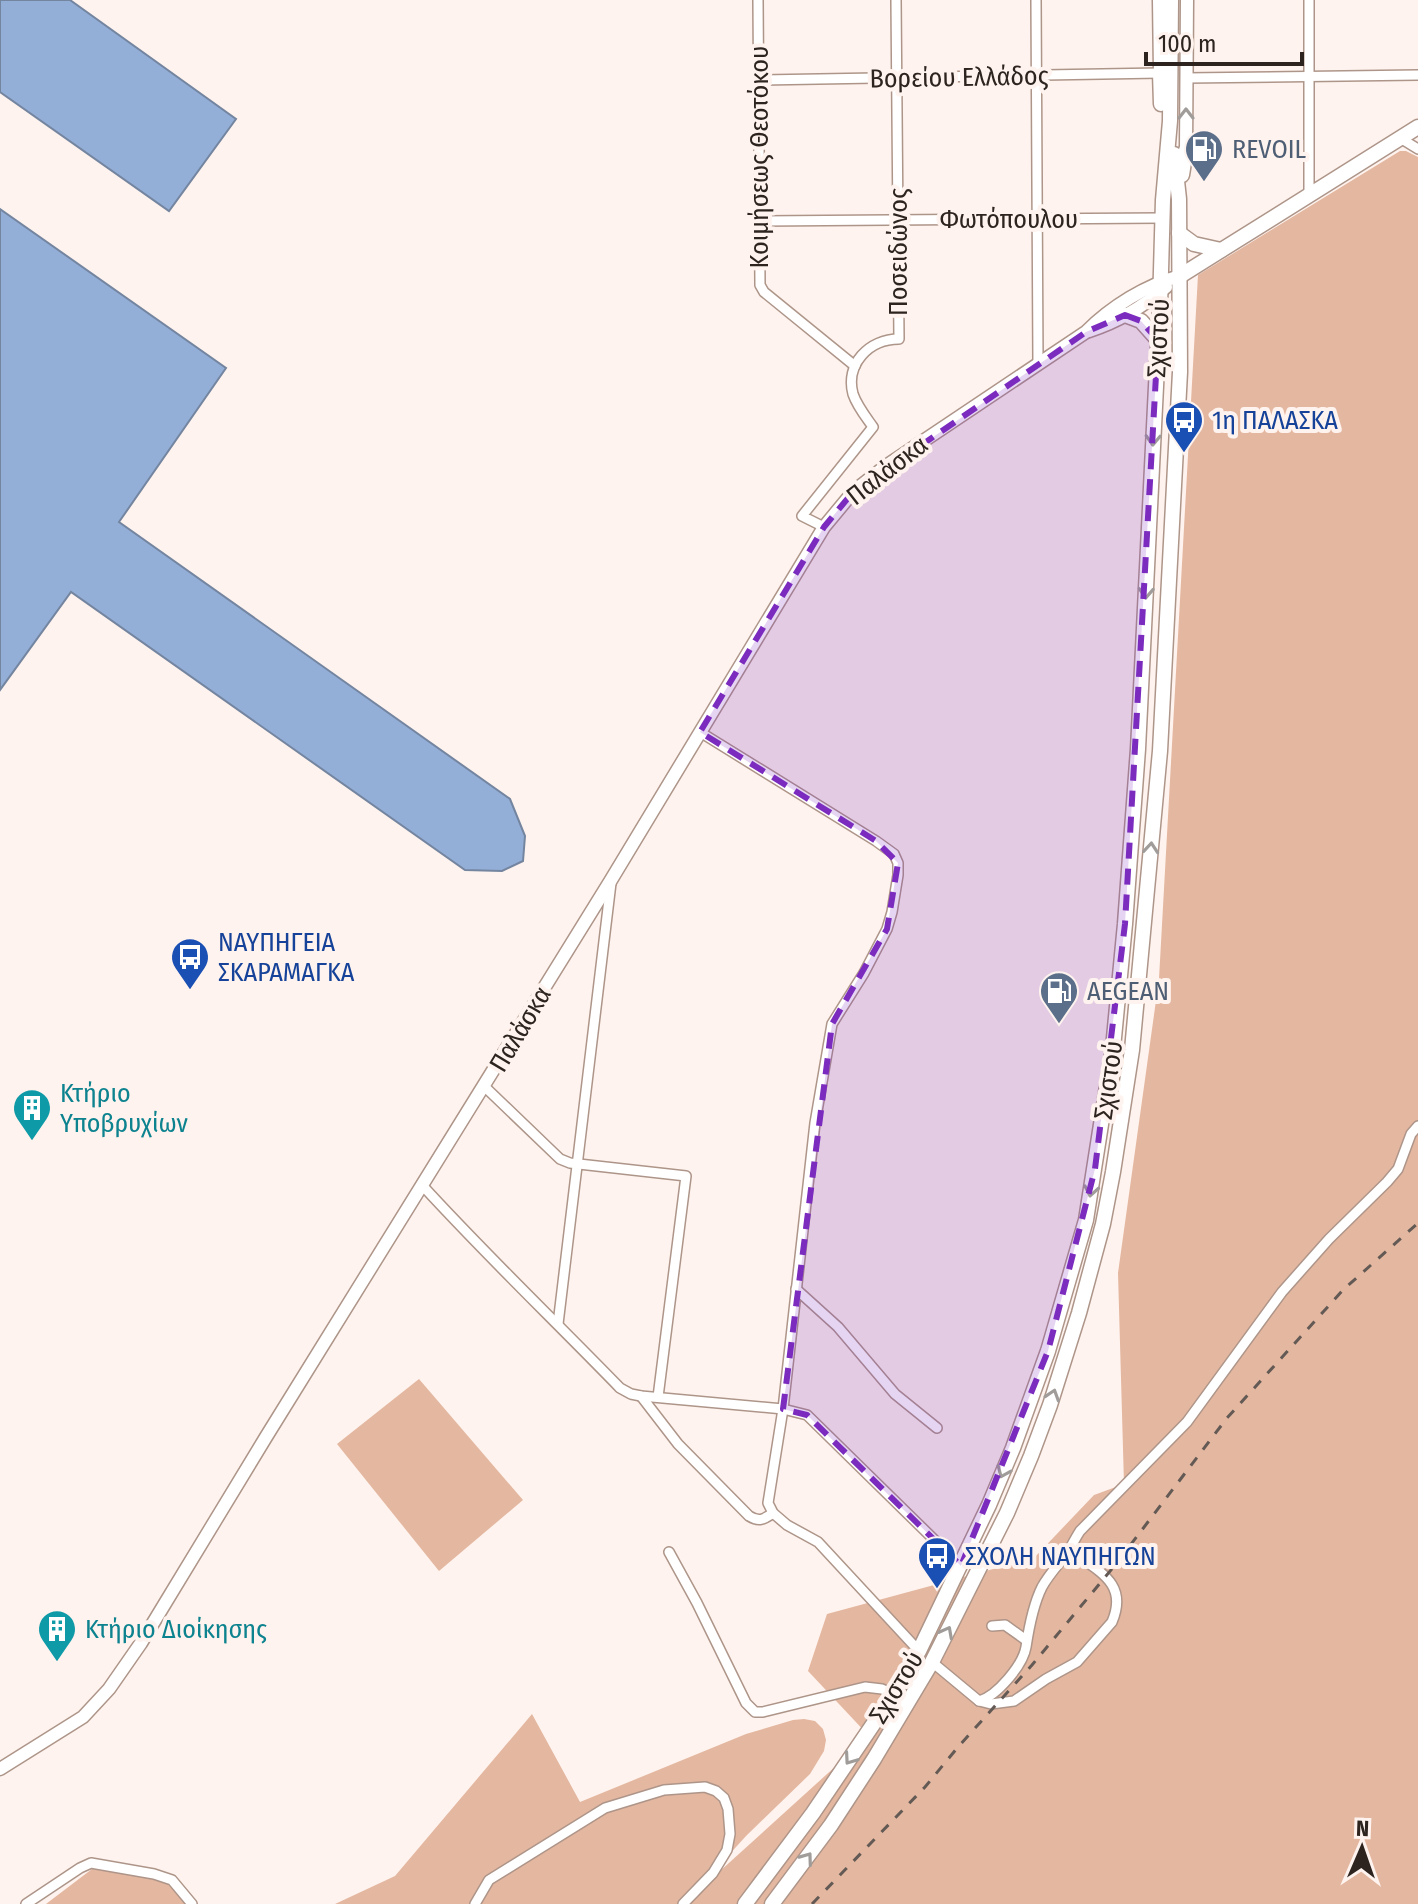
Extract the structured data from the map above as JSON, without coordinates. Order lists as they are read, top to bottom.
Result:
{
  "streets": {
    "main road": ["Σχιστού"],
    "street": [
      "Βορείου Ελλάδος",
      "Κοιμήσεως Θεοτόκου",
      "Φωτόπουλου",
      "Ποσειδώνος",
      "Παλάσκα"
    ]
  },
  "crossings": [
    ["Βορείου Ελλάδος", "Κοιμήσεως Θεοτόκου"],
    ["Βορείου Ελλάδος", "Ποσειδώνος"],
    ["Κοιμήσεως Θεοτόκου", "Φωτόπουλου"],
    ["Κοιμήσεως Θεοτόκου", "Ποσειδώνος"],
    ["Φωτόπουλου", "Ποσειδώνος"],
    ["Φωτόπουλου", "Σχιστού"],
    ["Σχιστού", "Παλάσκα"]
  ],
  "places": {
    "fuel station": ["REVOIL", "AEGEAN"],
    "bus stop": ["1η ΠΑΛΑΣΚΑ", "ΝΑΥΠΗΓΕΙΑ ΣΚΑΡΑΜΑΓΚΑ", "ΣΧΟΛΗ ΝΑΥΠΗΓΩΝ"],
    "building": ["Κτήριο Υποβρυχίων", "Κτήριο Διοίκησης"]
  },
  "scale_bar": "100 m",
  "north": "top"
}
